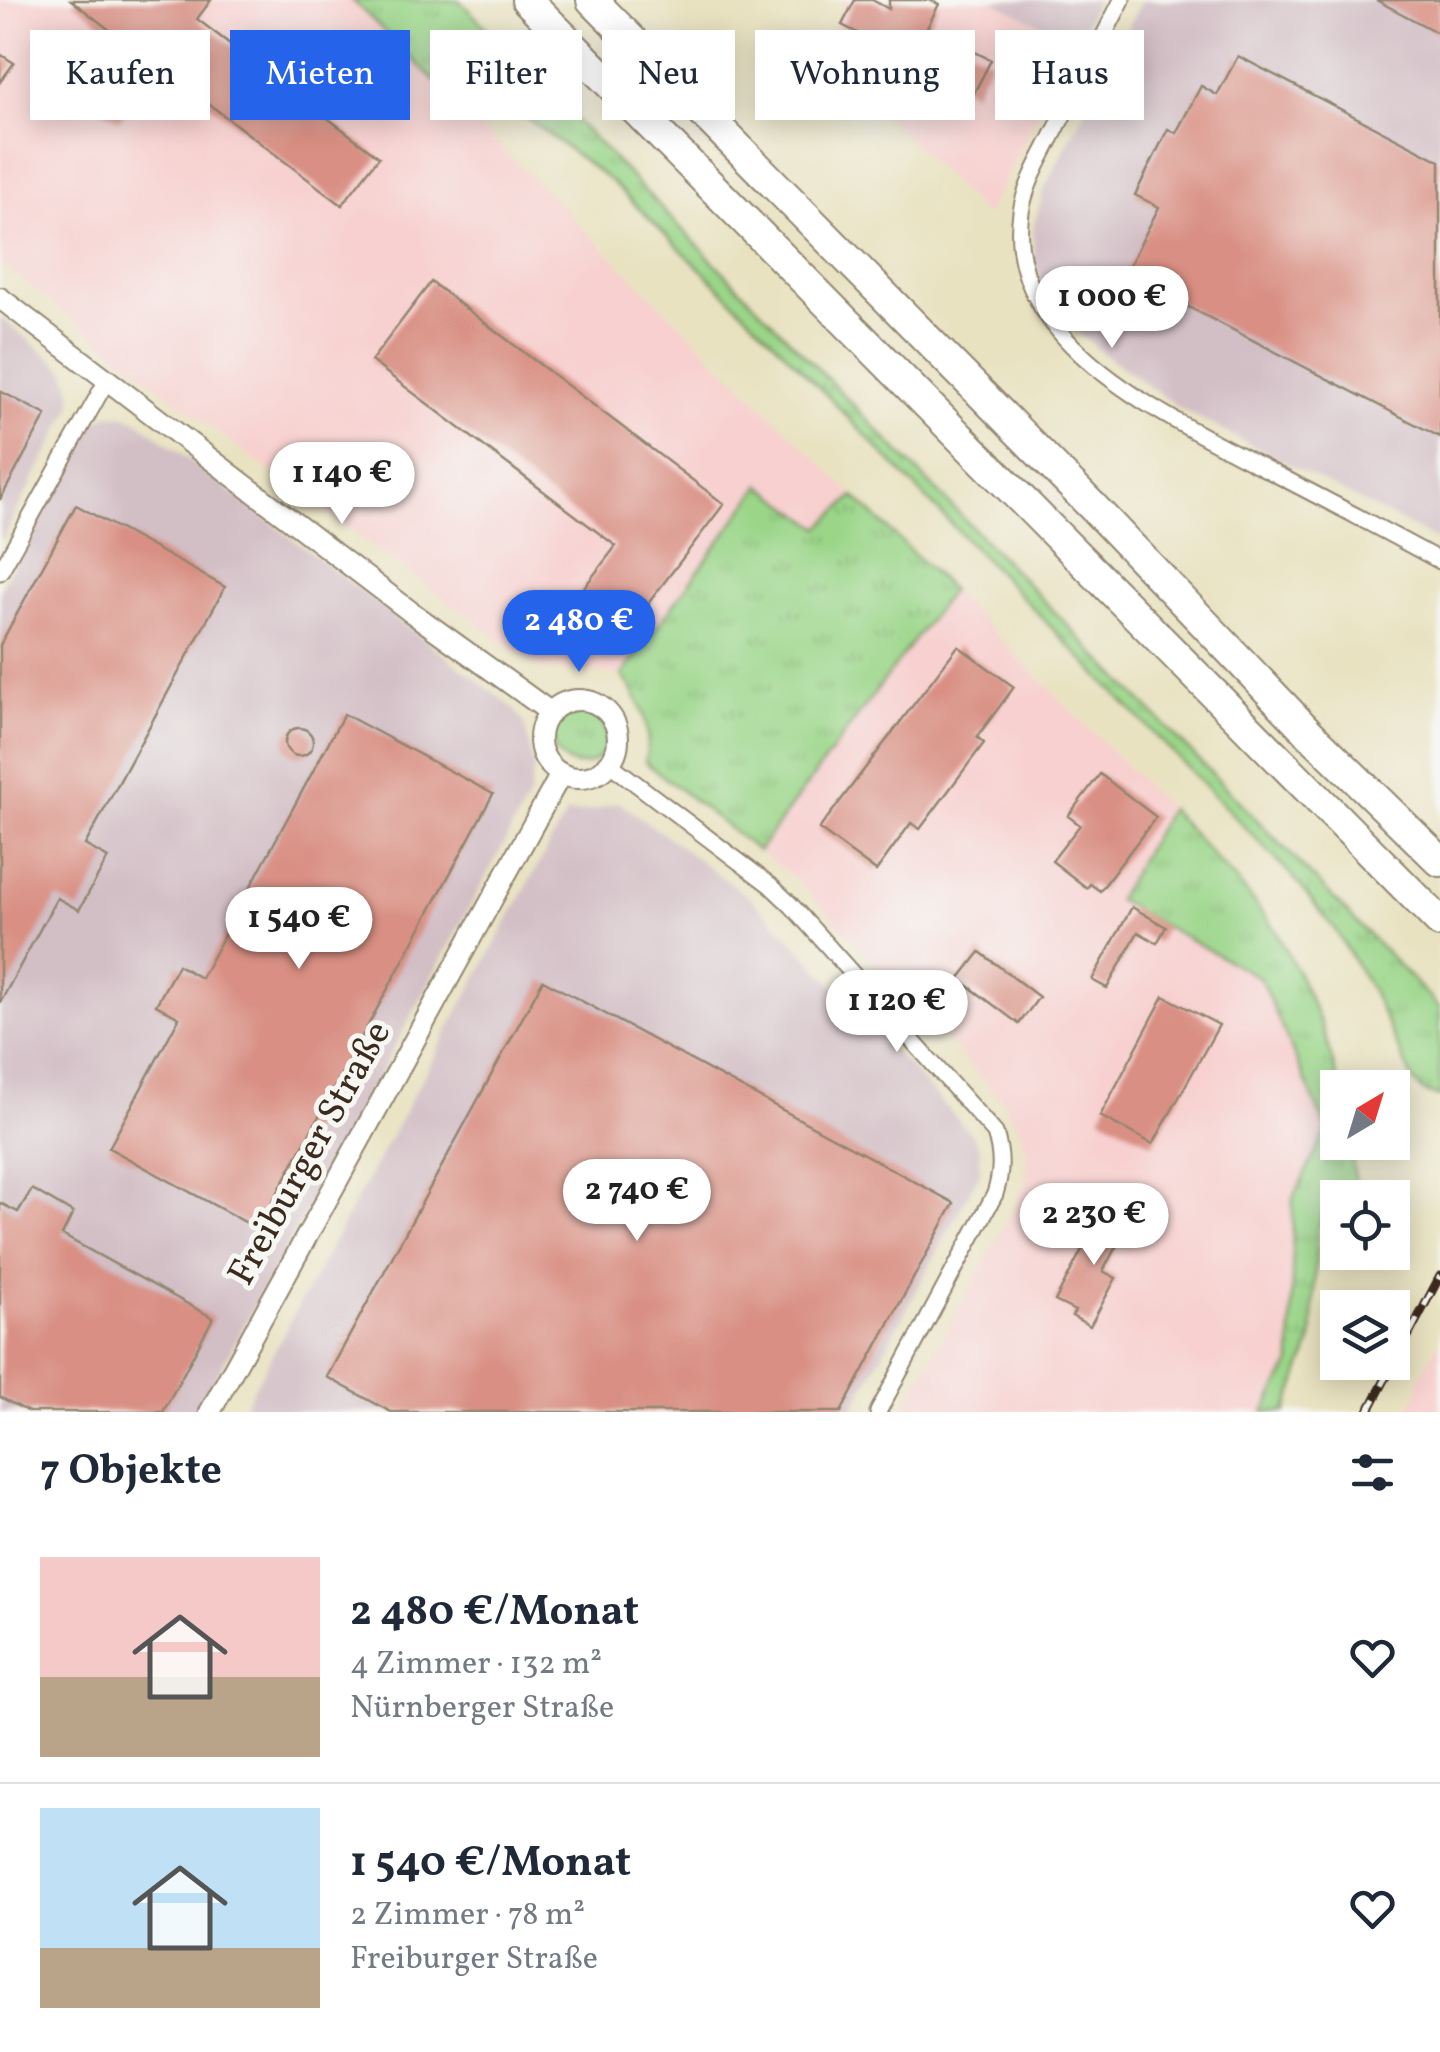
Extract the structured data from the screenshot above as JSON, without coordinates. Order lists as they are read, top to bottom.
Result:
{
  "streets": {
    "street": ["Freiburger Straße"]
  },
  "north": "top right",
  "page": {
    "chip": [
      "Kaufen",
      "Mieten",
      "Filter",
      "Neu",
      "Wohnung",
      "Haus"
    ],
    "price": [
      "1 000 €",
      "1 140 €",
      "2 480 €",
      "1 540 €",
      "1 120 €",
      "2 740 €",
      "2 230 €"
    ],
    "heading": "7 Objekte",
    "list": [
      {
        "name": "2 480 €/Monat",
        "note": "4 Zimmer · 132 m² · Nürnberger Straße"
      },
      {
        "name": "1 540 €/Monat",
        "note": "2 Zimmer · 78 m² · Freiburger Straße"
      }
    ]
  }
}
